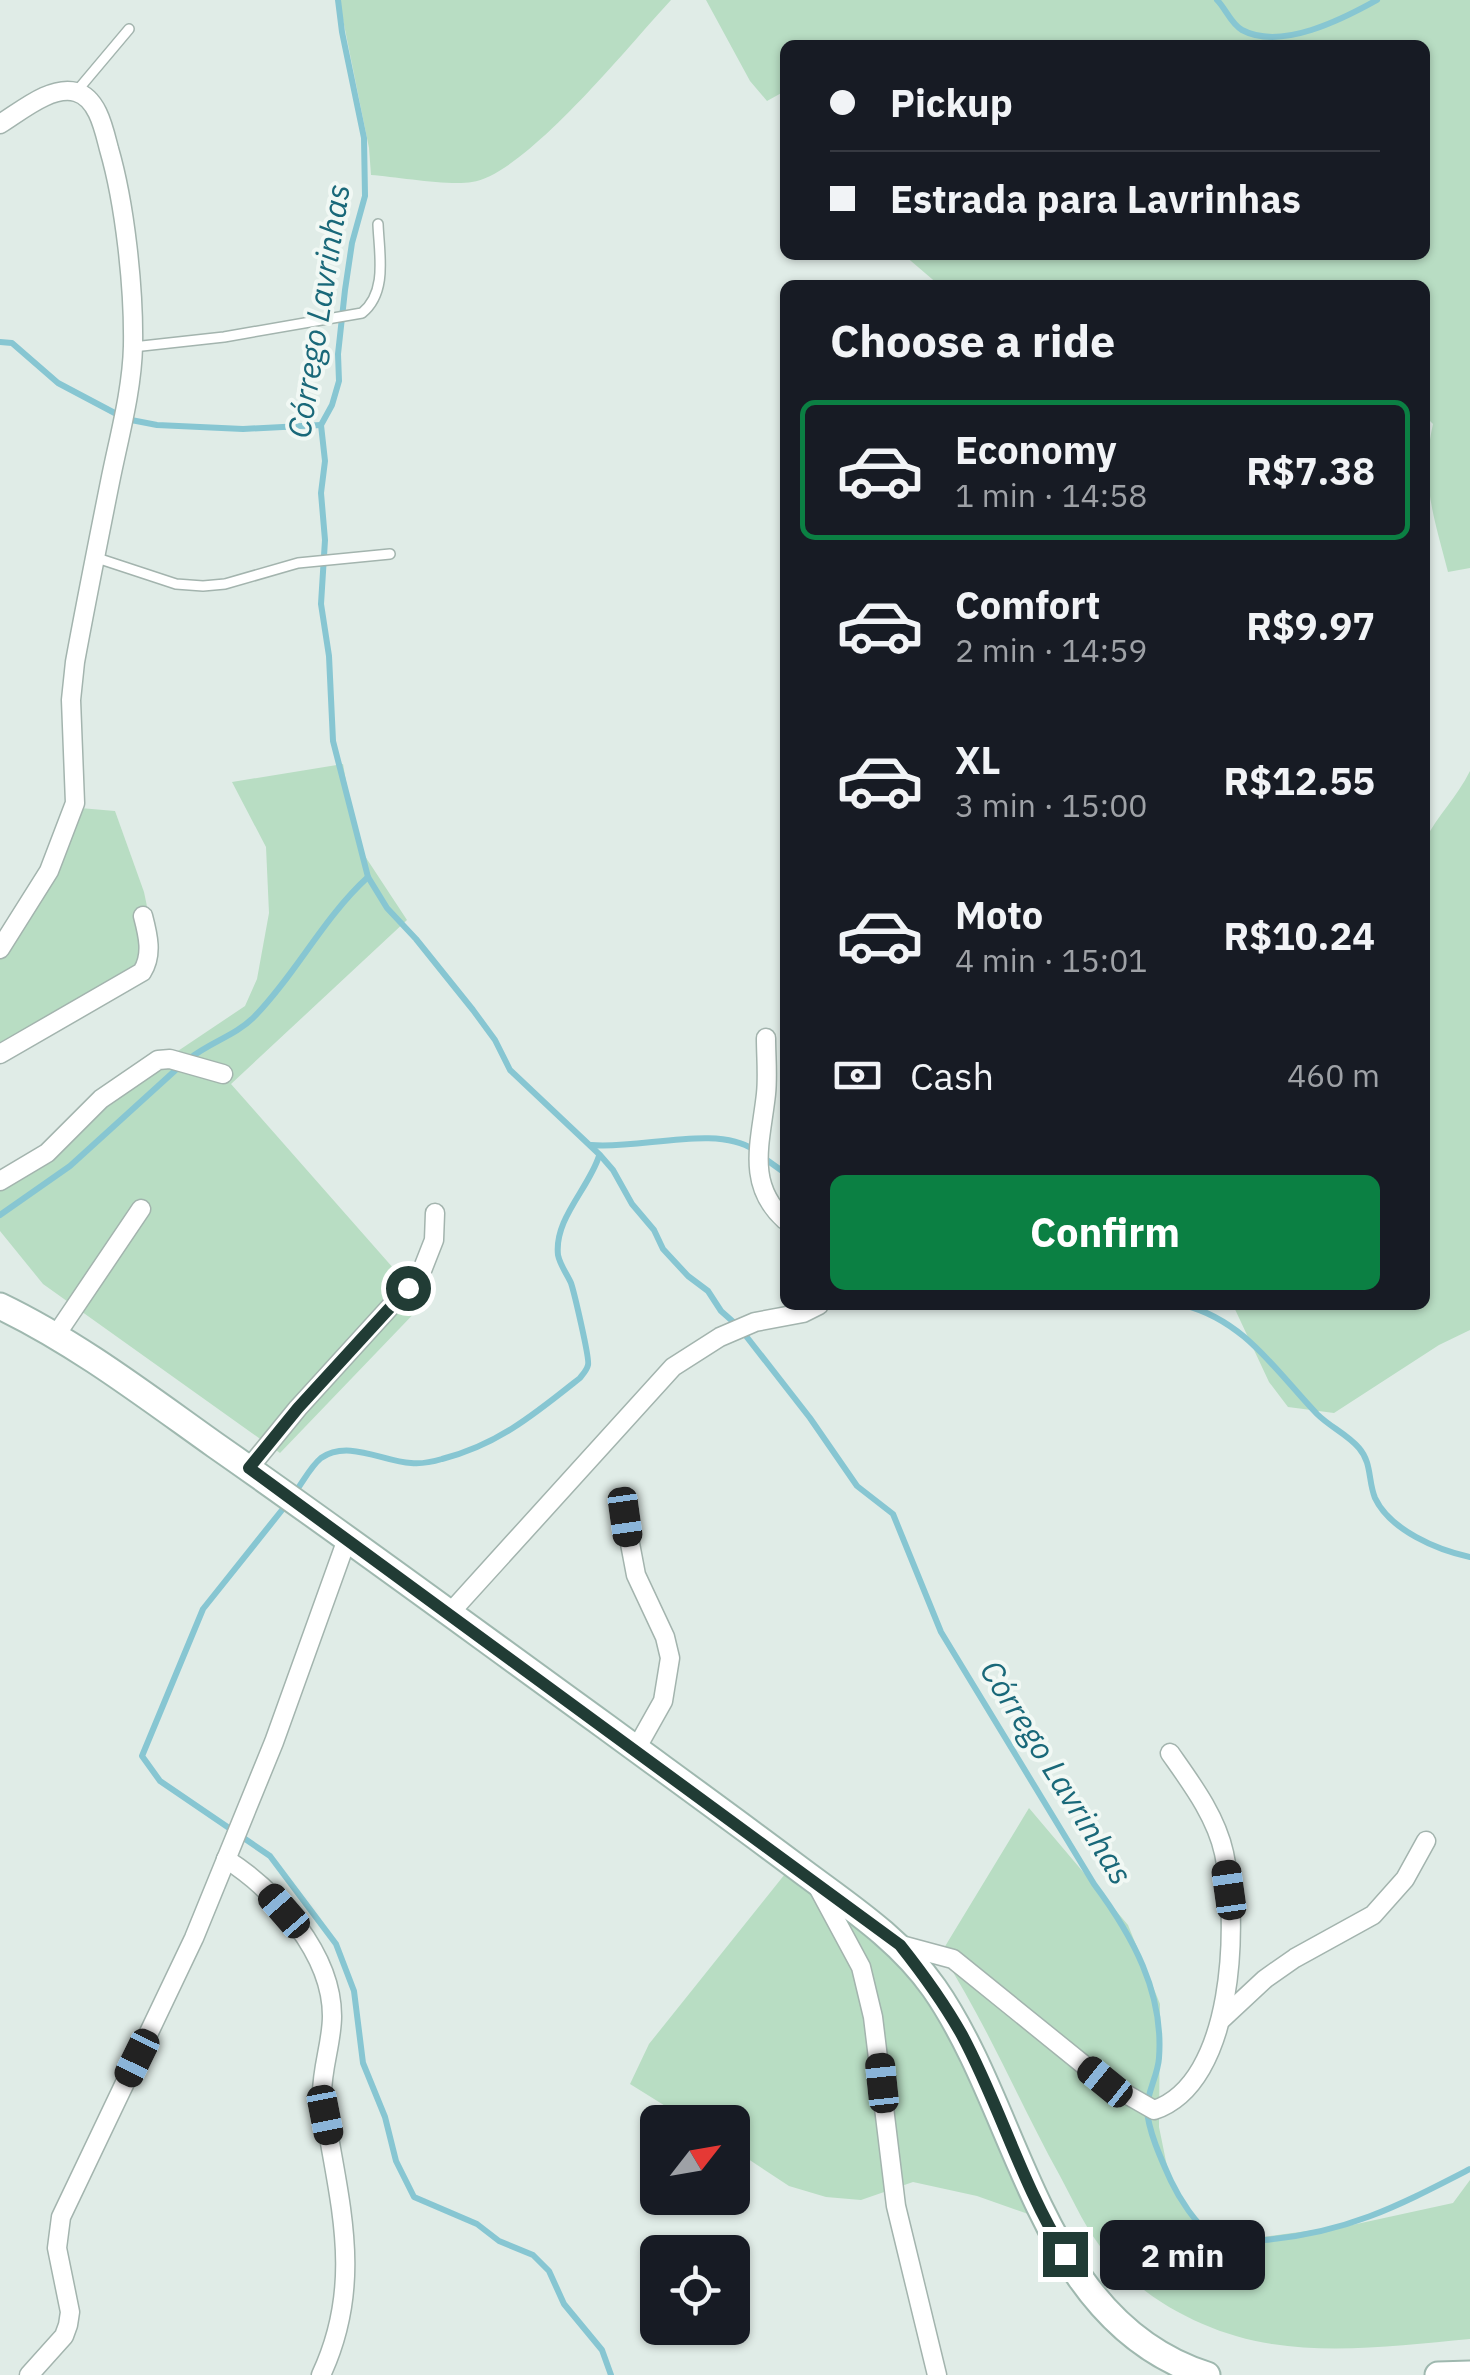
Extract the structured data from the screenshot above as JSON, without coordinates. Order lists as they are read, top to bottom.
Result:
{
  "water": ["Córrego Lavrinhas"],
  "north": "top right",
  "page": {
    "banner": ["Pickup", "Estrada para Lavrinhas"],
    "heading": "Choose a ride",
    "list": [
      {
        "name": "Economy",
        "note": "1 min · 14:58",
        "value": "R$7.38"
      },
      {
        "name": "Comfort",
        "note": "2 min · 14:59",
        "value": "R$9.97"
      },
      {
        "name": "XL",
        "note": "3 min · 15:00",
        "value": "R$12.55"
      },
      {
        "name": "Moto",
        "note": "4 min · 15:01",
        "value": "R$10.24"
      }
    ],
    "pay": ["Cash", "460 m"],
    "buttons": "Confirm",
    "bubble": "2 min"
  }
}
